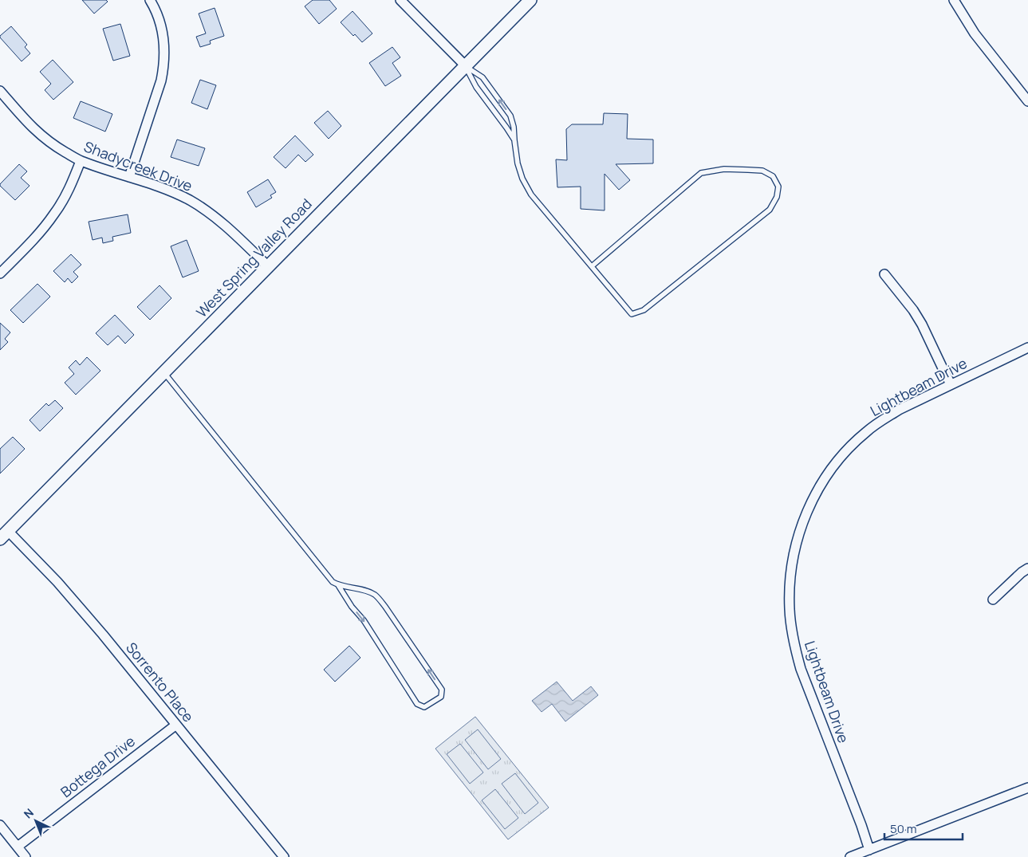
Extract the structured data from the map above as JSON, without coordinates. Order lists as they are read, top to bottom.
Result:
{
  "streets": {
    "street": [
      "Shadycreek Drive",
      "West Spring Valley Road",
      "Lightbeam Drive",
      "Sorrento Place",
      "Bottega Drive"
    ]
  },
  "crossings": [
    ["Shadycreek Drive", "West Spring Valley Road"],
    ["West Spring Valley Road", "Sorrento Place"],
    ["Sorrento Place", "Bottega Drive"]
  ],
  "scale_bar": "50 m",
  "north": "top left"
}
